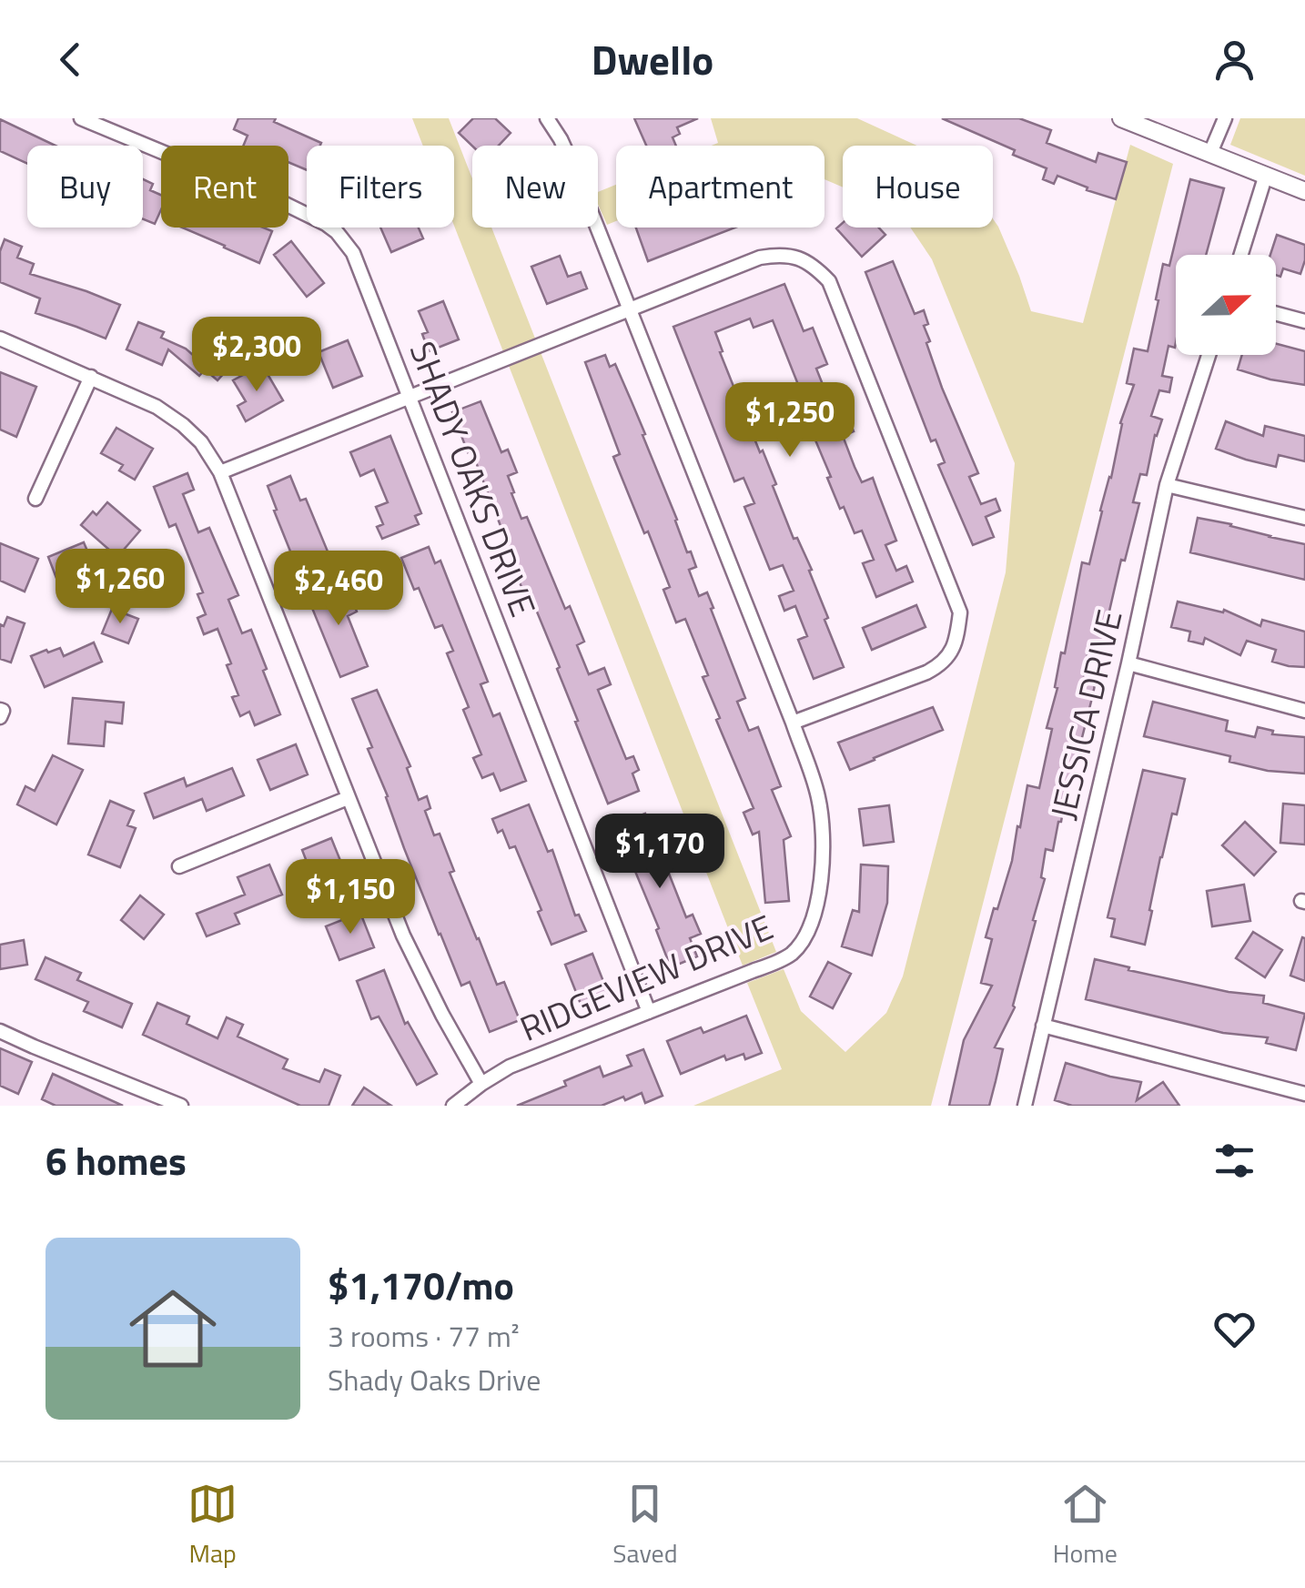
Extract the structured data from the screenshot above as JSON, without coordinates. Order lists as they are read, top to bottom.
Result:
{
  "streets": {
    "street": ["SHADY OAKS DRIVE", "JESSICA DRIVE", "RIDGEVIEW DRIVE"]
  },
  "crossings": [
    ["SHADY OAKS DRIVE", "RIDGEVIEW DRIVE"]
  ],
  "north": "right",
  "page": {
    "header": "Dwello",
    "chip": [
      "Buy",
      "Rent",
      "Filters",
      "New",
      "Apartment",
      "House"
    ],
    "price": [
      "$2,300",
      "$1,250",
      "$1,260",
      "$2,460",
      "$1,170",
      "$1,150"
    ],
    "heading": "6 homes",
    "list": [
      {
        "name": "$1,170/mo",
        "note": "3 rooms · 77 m² · Shady Oaks Drive"
      }
    ],
    "tabs": ["Map", "Saved", "Home"]
  }
}
